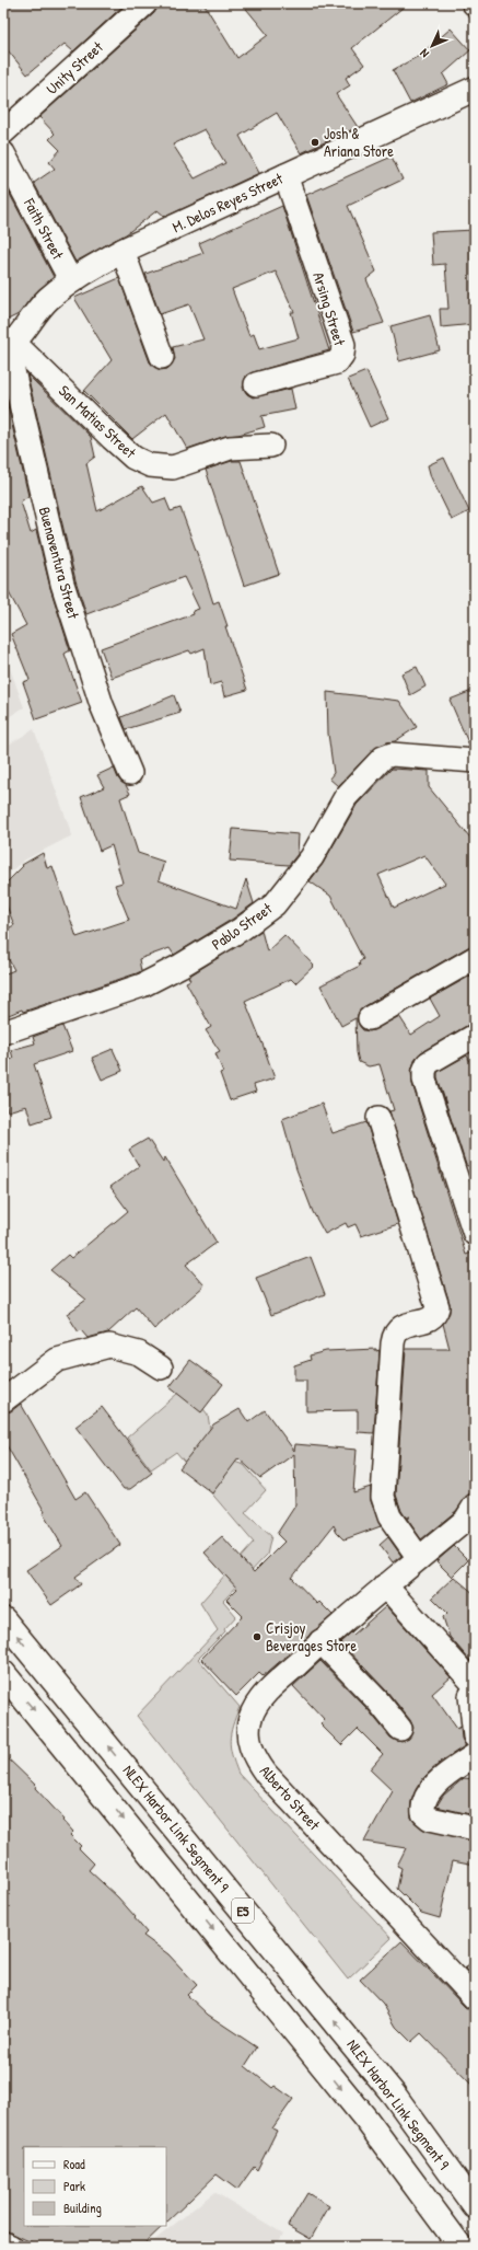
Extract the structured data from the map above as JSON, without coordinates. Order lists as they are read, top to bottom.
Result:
{
  "streets": {
    "main road": ["M. Delos Reyes Street", "NLEX Harbor Link Segment 9", "E5"],
    "street": [
      "Unity Street",
      "Faith Street",
      "Arsing Street",
      "San Matias Street",
      "Buenaventura Street",
      "Pablo Street",
      "Alberto Street"
    ]
  },
  "crossings": [
    ["M. Delos Reyes Street", "Faith Street"],
    ["M. Delos Reyes Street", "Arsing Street"],
    ["M. Delos Reyes Street", "San Matias Street"],
    ["M. Delos Reyes Street", "Buenaventura Street"],
    ["San Matias Street", "Buenaventura Street"]
  ],
  "places": ["Josh & Ariana Store", "Crisjoy Beverages Store"],
  "legend": ["Road", "Park", "Building"],
  "north": "bottom left"
}
